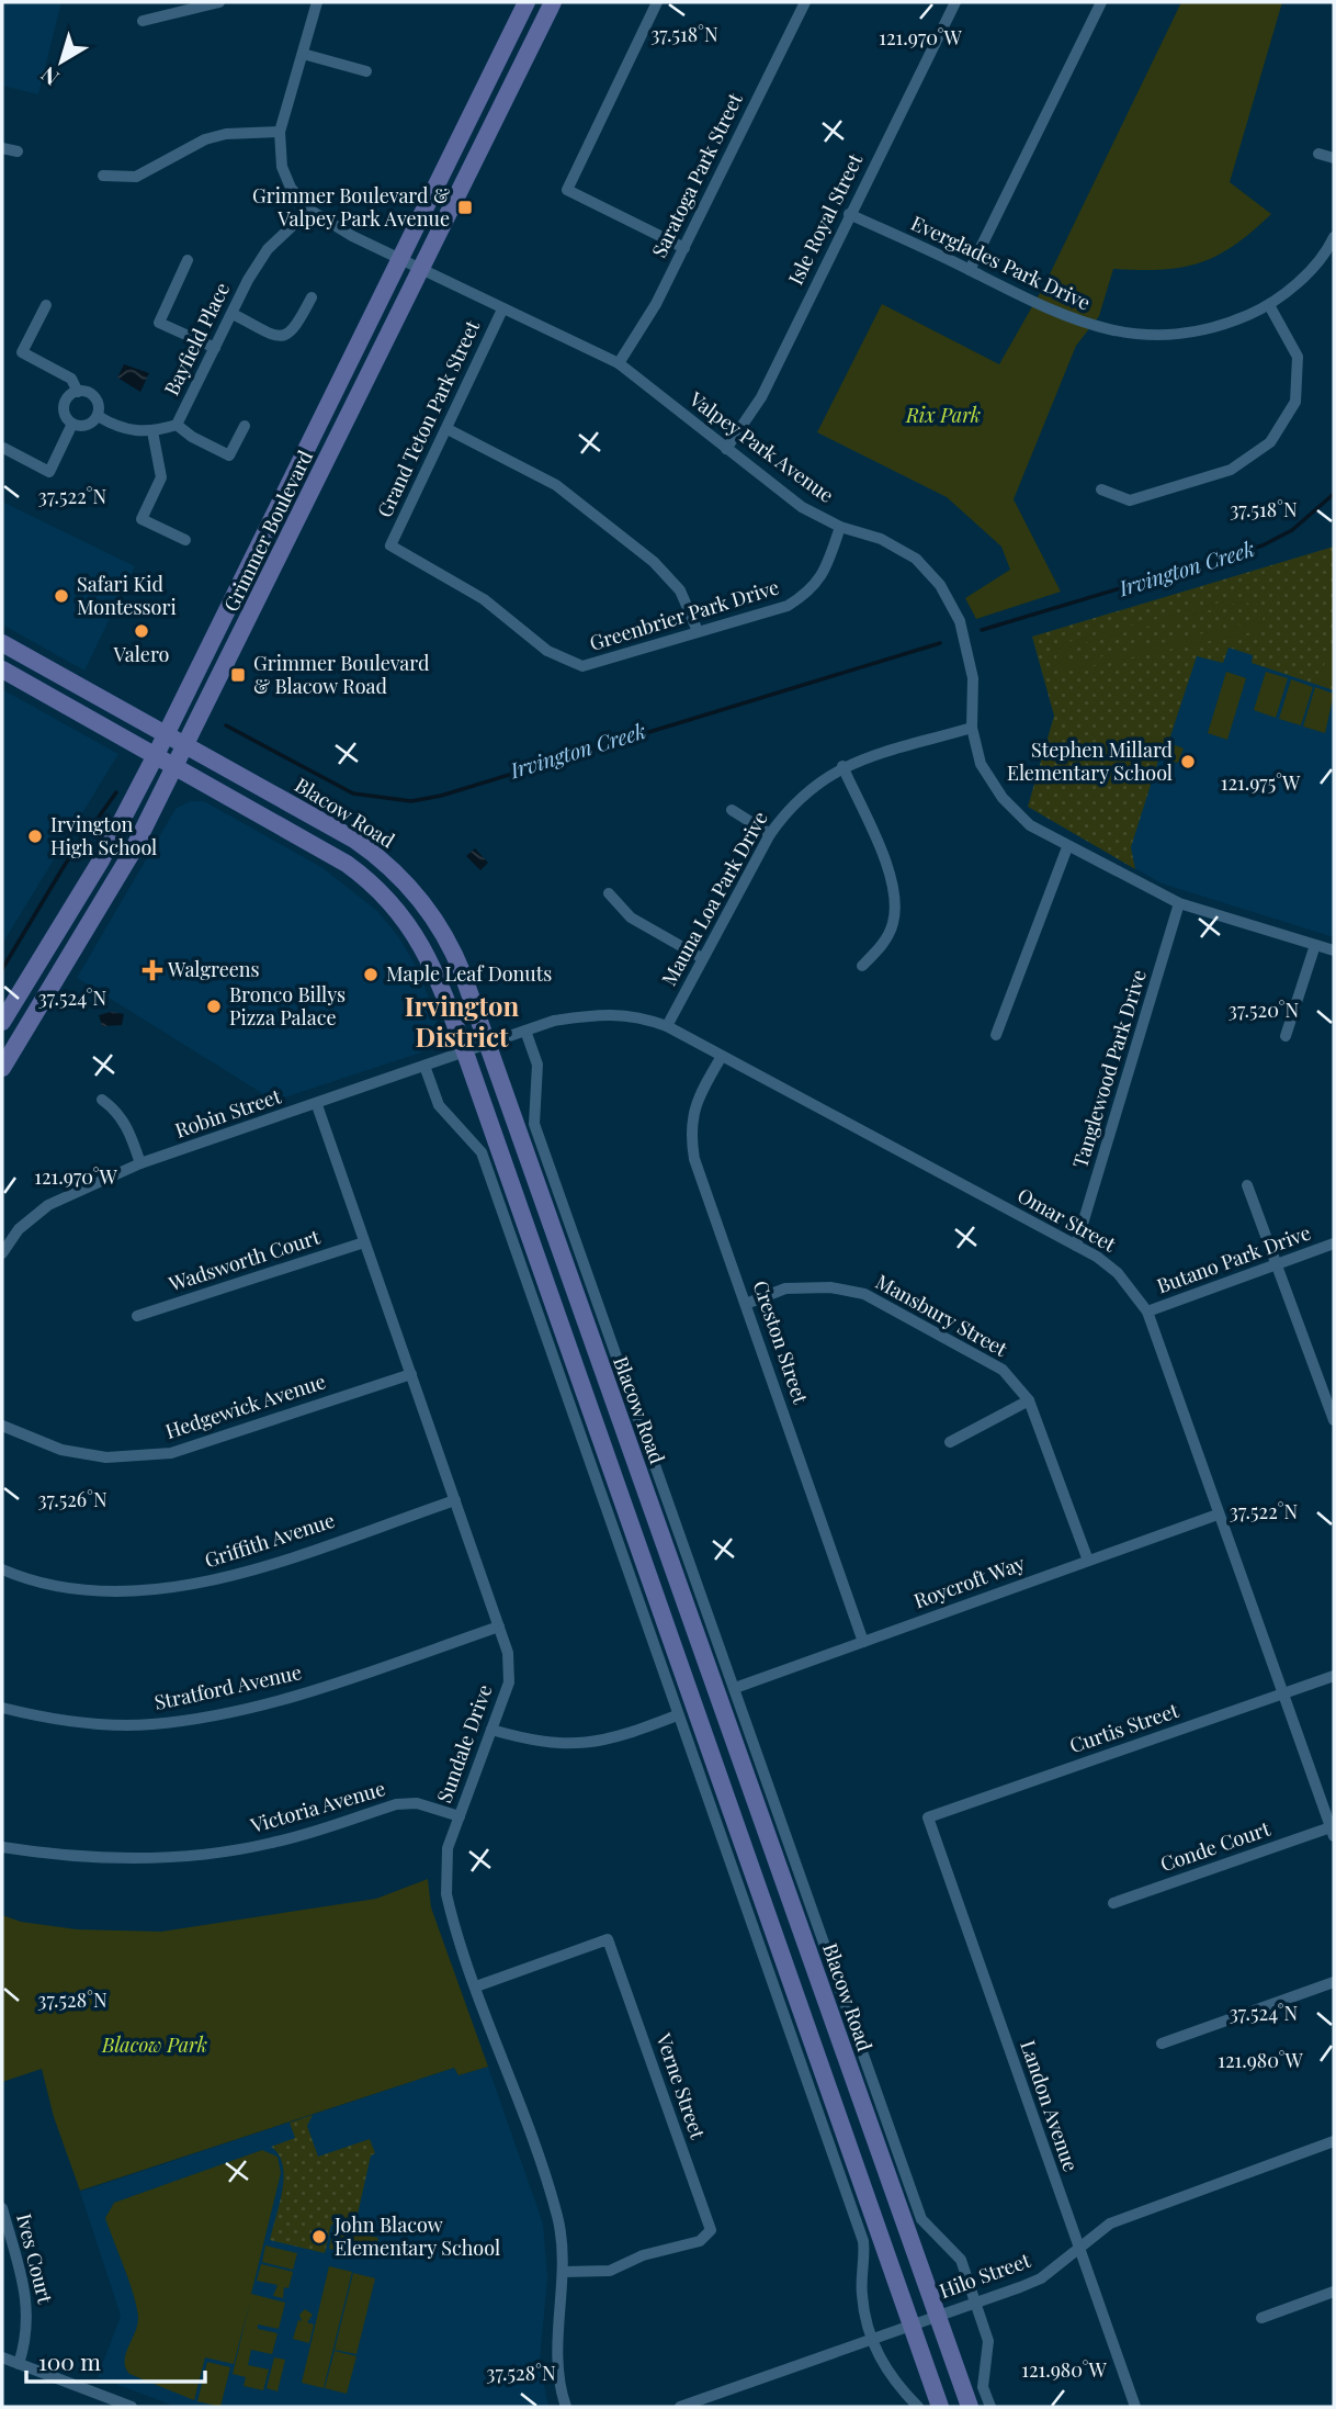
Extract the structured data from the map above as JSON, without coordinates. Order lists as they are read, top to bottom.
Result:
{
  "streets": {
    "main road": ["Grimmer Boulevard", "Blacow Road"],
    "street": [
      "Saratoga Park Street",
      "Isle Royal Street",
      "Everglades Park Drive",
      "Bayfield Place",
      "Grand Teton Park Street",
      "Valpey Park Avenue",
      "Greenbrier Park Drive",
      "Mauna Loa Park Drive",
      "Tanglewood Park Drive",
      "Robin Street",
      "Omar Street",
      "Butano Park Drive",
      "Wadsworth Court",
      "Mansbury Street",
      "Creston Street",
      "Hedgewick Avenue",
      "Griffith Avenue",
      "Roycroft Way",
      "Stratford Avenue",
      "Curtis Street",
      "Sundale Drive",
      "Victoria Avenue",
      "Conde Court",
      "Verne Street",
      "Landon Avenue",
      "Ives Court",
      "Hilo Street"
    ]
  },
  "crossings": [
    ["Saratoga Park Street", "Valpey Park Avenue"],
    ["Isle Royal Street", "Everglades Park Drive"],
    ["Isle Royal Street", "Valpey Park Avenue"],
    ["Bayfield Place", "Valpey Park Avenue"],
    ["Grand Teton Park Street", "Valpey Park Avenue"],
    ["Grand Teton Park Street", "Greenbrier Park Drive"],
    ["Valpey Park Avenue", "Grimmer Boulevard"],
    ["Valpey Park Avenue", "Greenbrier Park Drive"],
    ["Valpey Park Avenue", "Mauna Loa Park Drive"],
    ["Valpey Park Avenue", "Tanglewood Park Drive"],
    ["Grimmer Boulevard", "Blacow Road"],
    ["Blacow Road", "Robin Street"],
    ["Blacow Road", "Omar Street"],
    ["Blacow Road", "Roycroft Way"],
    ["Blacow Road", "Hilo Street"],
    ["Mauna Loa Park Drive", "Omar Street"],
    ["Tanglewood Park Drive", "Omar Street"],
    ["Robin Street", "Omar Street"],
    ["Robin Street", "Sundale Drive"],
    ["Omar Street", "Butano Park Drive"],
    ["Omar Street", "Creston Street"],
    ["Omar Street", "Roycroft Way"],
    ["Omar Street", "Curtis Street"],
    ["Omar Street", "Conde Court"],
    ["Wadsworth Court", "Sundale Drive"],
    ["Mansbury Street", "Creston Street"],
    ["Mansbury Street", "Roycroft Way"],
    ["Creston Street", "Roycroft Way"],
    ["Hedgewick Avenue", "Sundale Drive"],
    ["Griffith Avenue", "Sundale Drive"],
    ["Stratford Avenue", "Sundale Drive"],
    ["Curtis Street", "Landon Avenue"],
    ["Sundale Drive", "Victoria Avenue"],
    ["Sundale Drive", "Verne Street"],
    ["Landon Avenue", "Hilo Street"]
  ],
  "districts": ["Irvington District"],
  "water": ["Irvington Creek"],
  "parks": ["Rix Park", "Blacow Park"],
  "places": {
    "transit": ["Grimmer Boulevard & Valpey Park Avenue", "Grimmer Boulevard & Blacow Road"],
    "other": [
      "Safari Kid Montessori",
      "Valero",
      "Stephen Millard Elementary School",
      "Irvington High School",
      "Maple Leaf Donuts",
      "Bronco Billys Pizza Palace",
      "John Blacow Elementary School"
    ],
    "health": ["Walgreens"]
  },
  "scale_bar": "100 m",
  "north": "bottom left",
  "coordinates": [
    "37.518°N",
    "121.970°W",
    "37.522°N",
    "121.975°W",
    "37.524°N",
    "37.520°N",
    "37.526°N",
    "37.528°N",
    "121.980°W"
  ]
}
